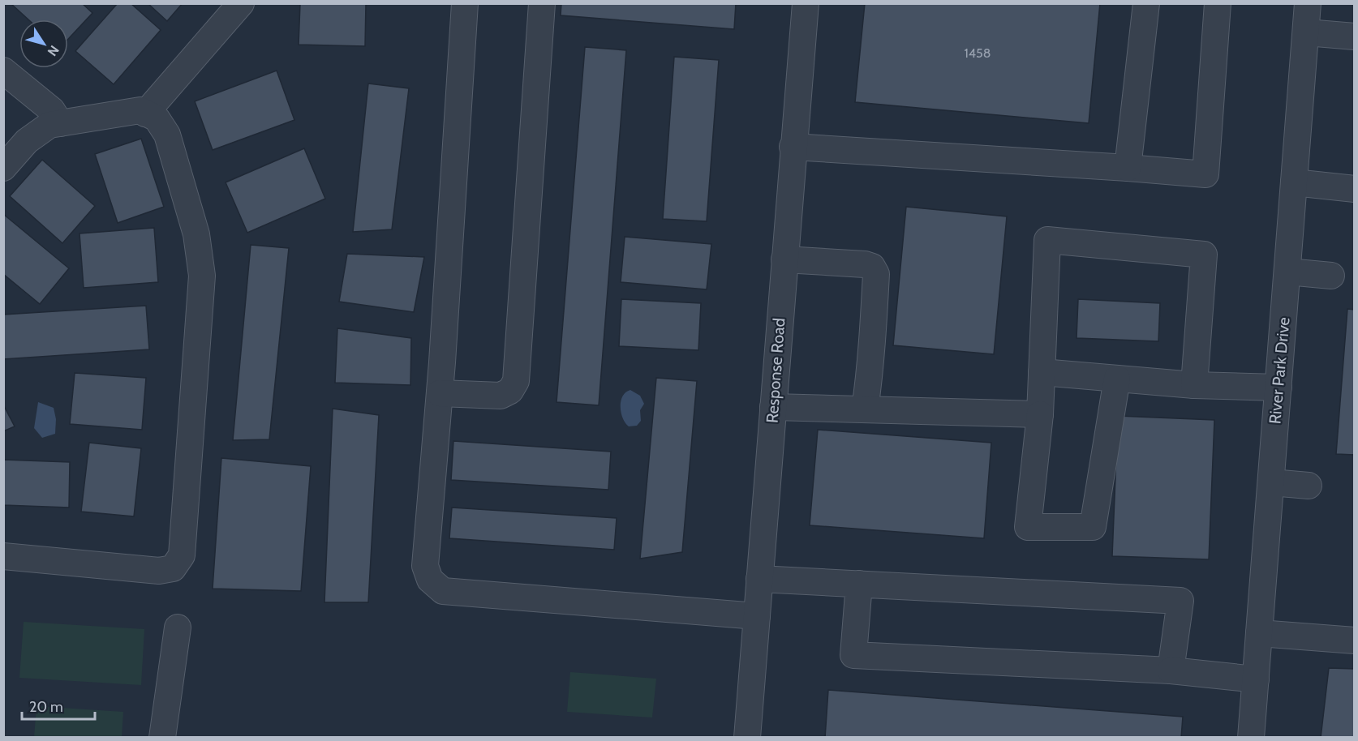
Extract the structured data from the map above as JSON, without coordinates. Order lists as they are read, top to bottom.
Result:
{
  "streets": {
    "street": ["Response Road", "River Park Drive"]
  },
  "house_numbers": ["1458"],
  "scale_bar": "20 m",
  "north": "bottom right"
}
